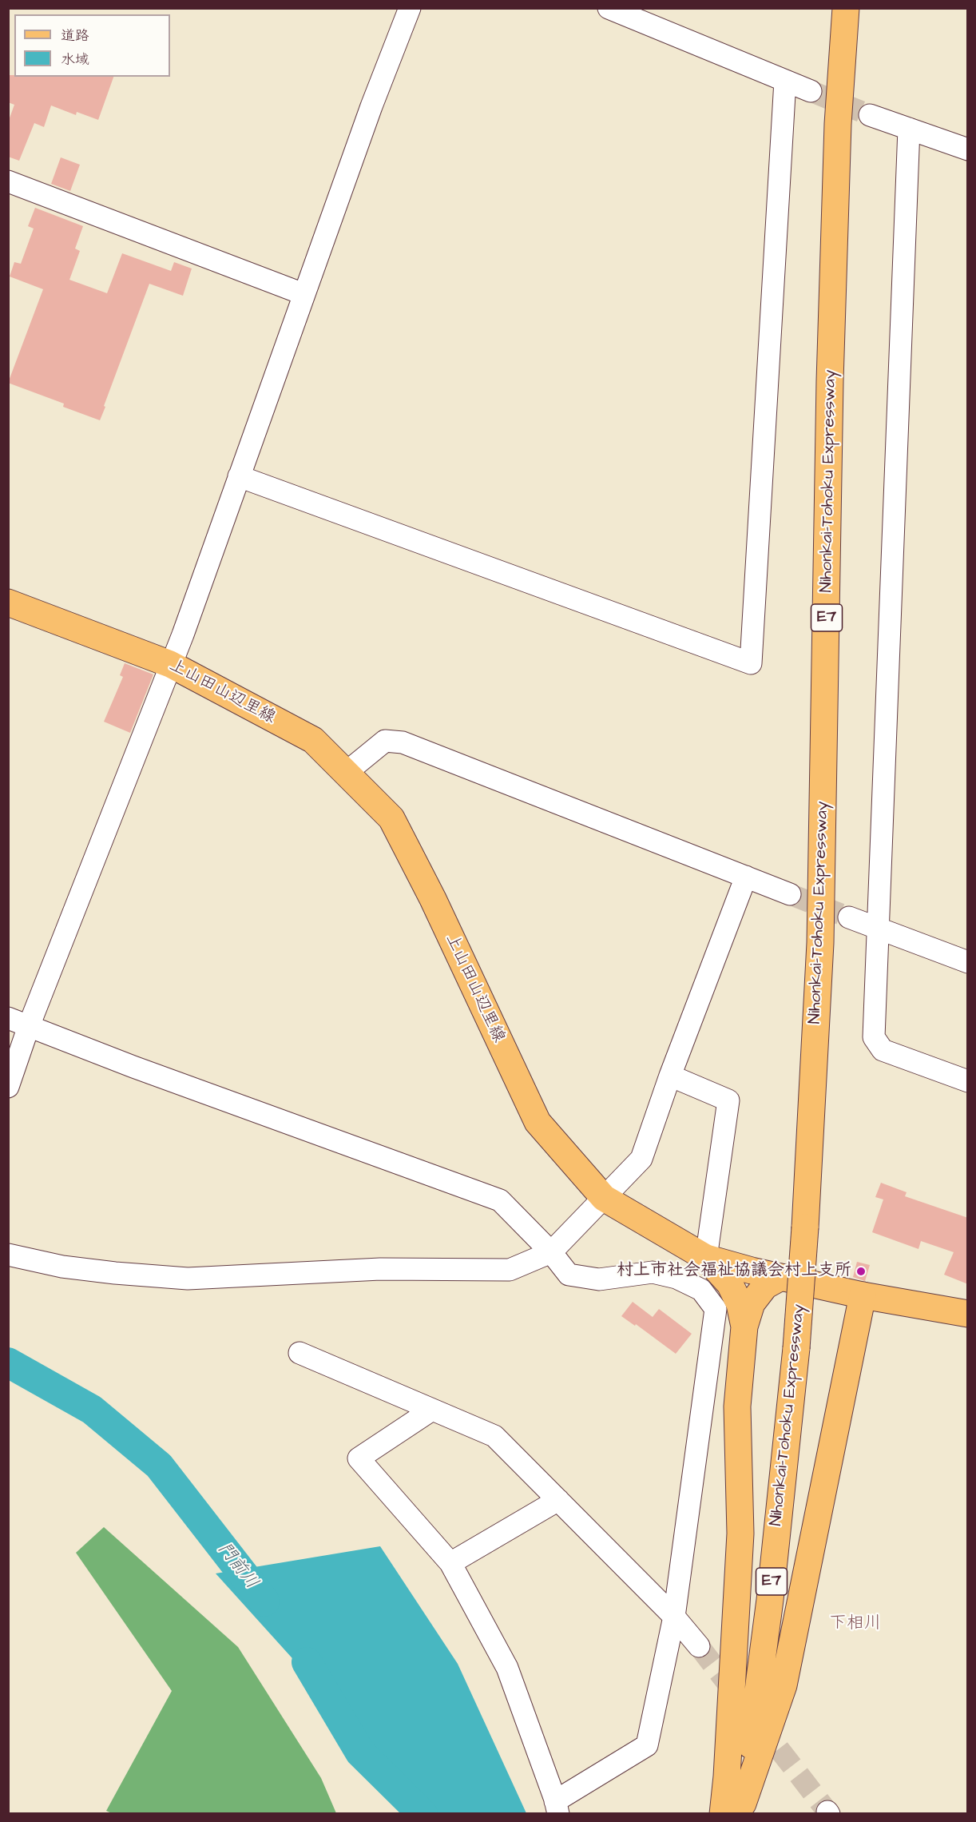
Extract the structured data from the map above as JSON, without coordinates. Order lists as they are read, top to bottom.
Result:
{
  "streets": {
    "main road": ["Nihonkai-Tohoku Expressway", "E7", "上山田山辺里線"]
  },
  "districts": ["下相川"],
  "water": ["門前川"],
  "places": ["村上市社会福祉協議会村上支所"],
  "legend": ["道路", "水域"]
}
